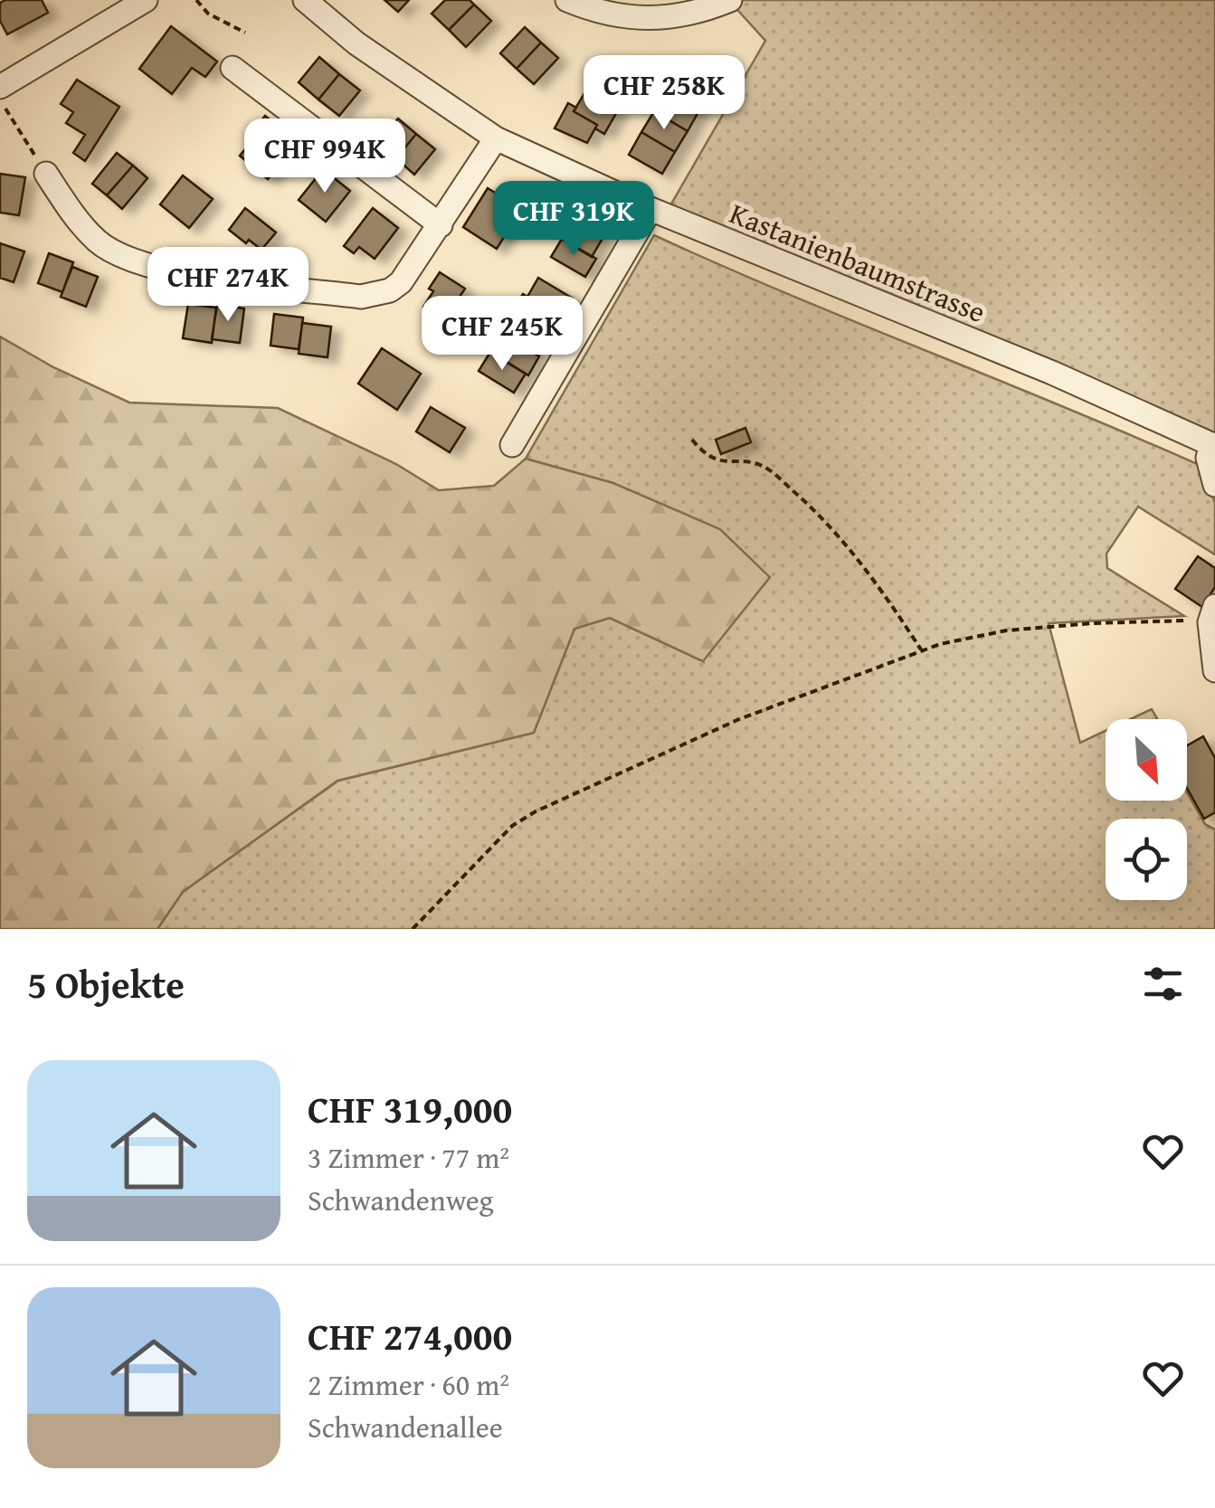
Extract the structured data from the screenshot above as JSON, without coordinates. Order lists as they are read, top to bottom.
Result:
{
  "streets": {
    "street": ["Kastanienbaumstrasse"]
  },
  "north": "bottom right",
  "page": {
    "price": [
      "CHF 258K",
      "CHF 994K",
      "CHF 319K",
      "CHF 274K",
      "CHF 245K"
    ],
    "heading": "5 Objekte",
    "list": [
      {
        "name": "CHF 319,000",
        "note": "3 Zimmer · 77 m² · Schwandenweg"
      },
      {
        "name": "CHF 274,000",
        "note": "2 Zimmer · 60 m² · Schwandenallee"
      }
    ]
  }
}
